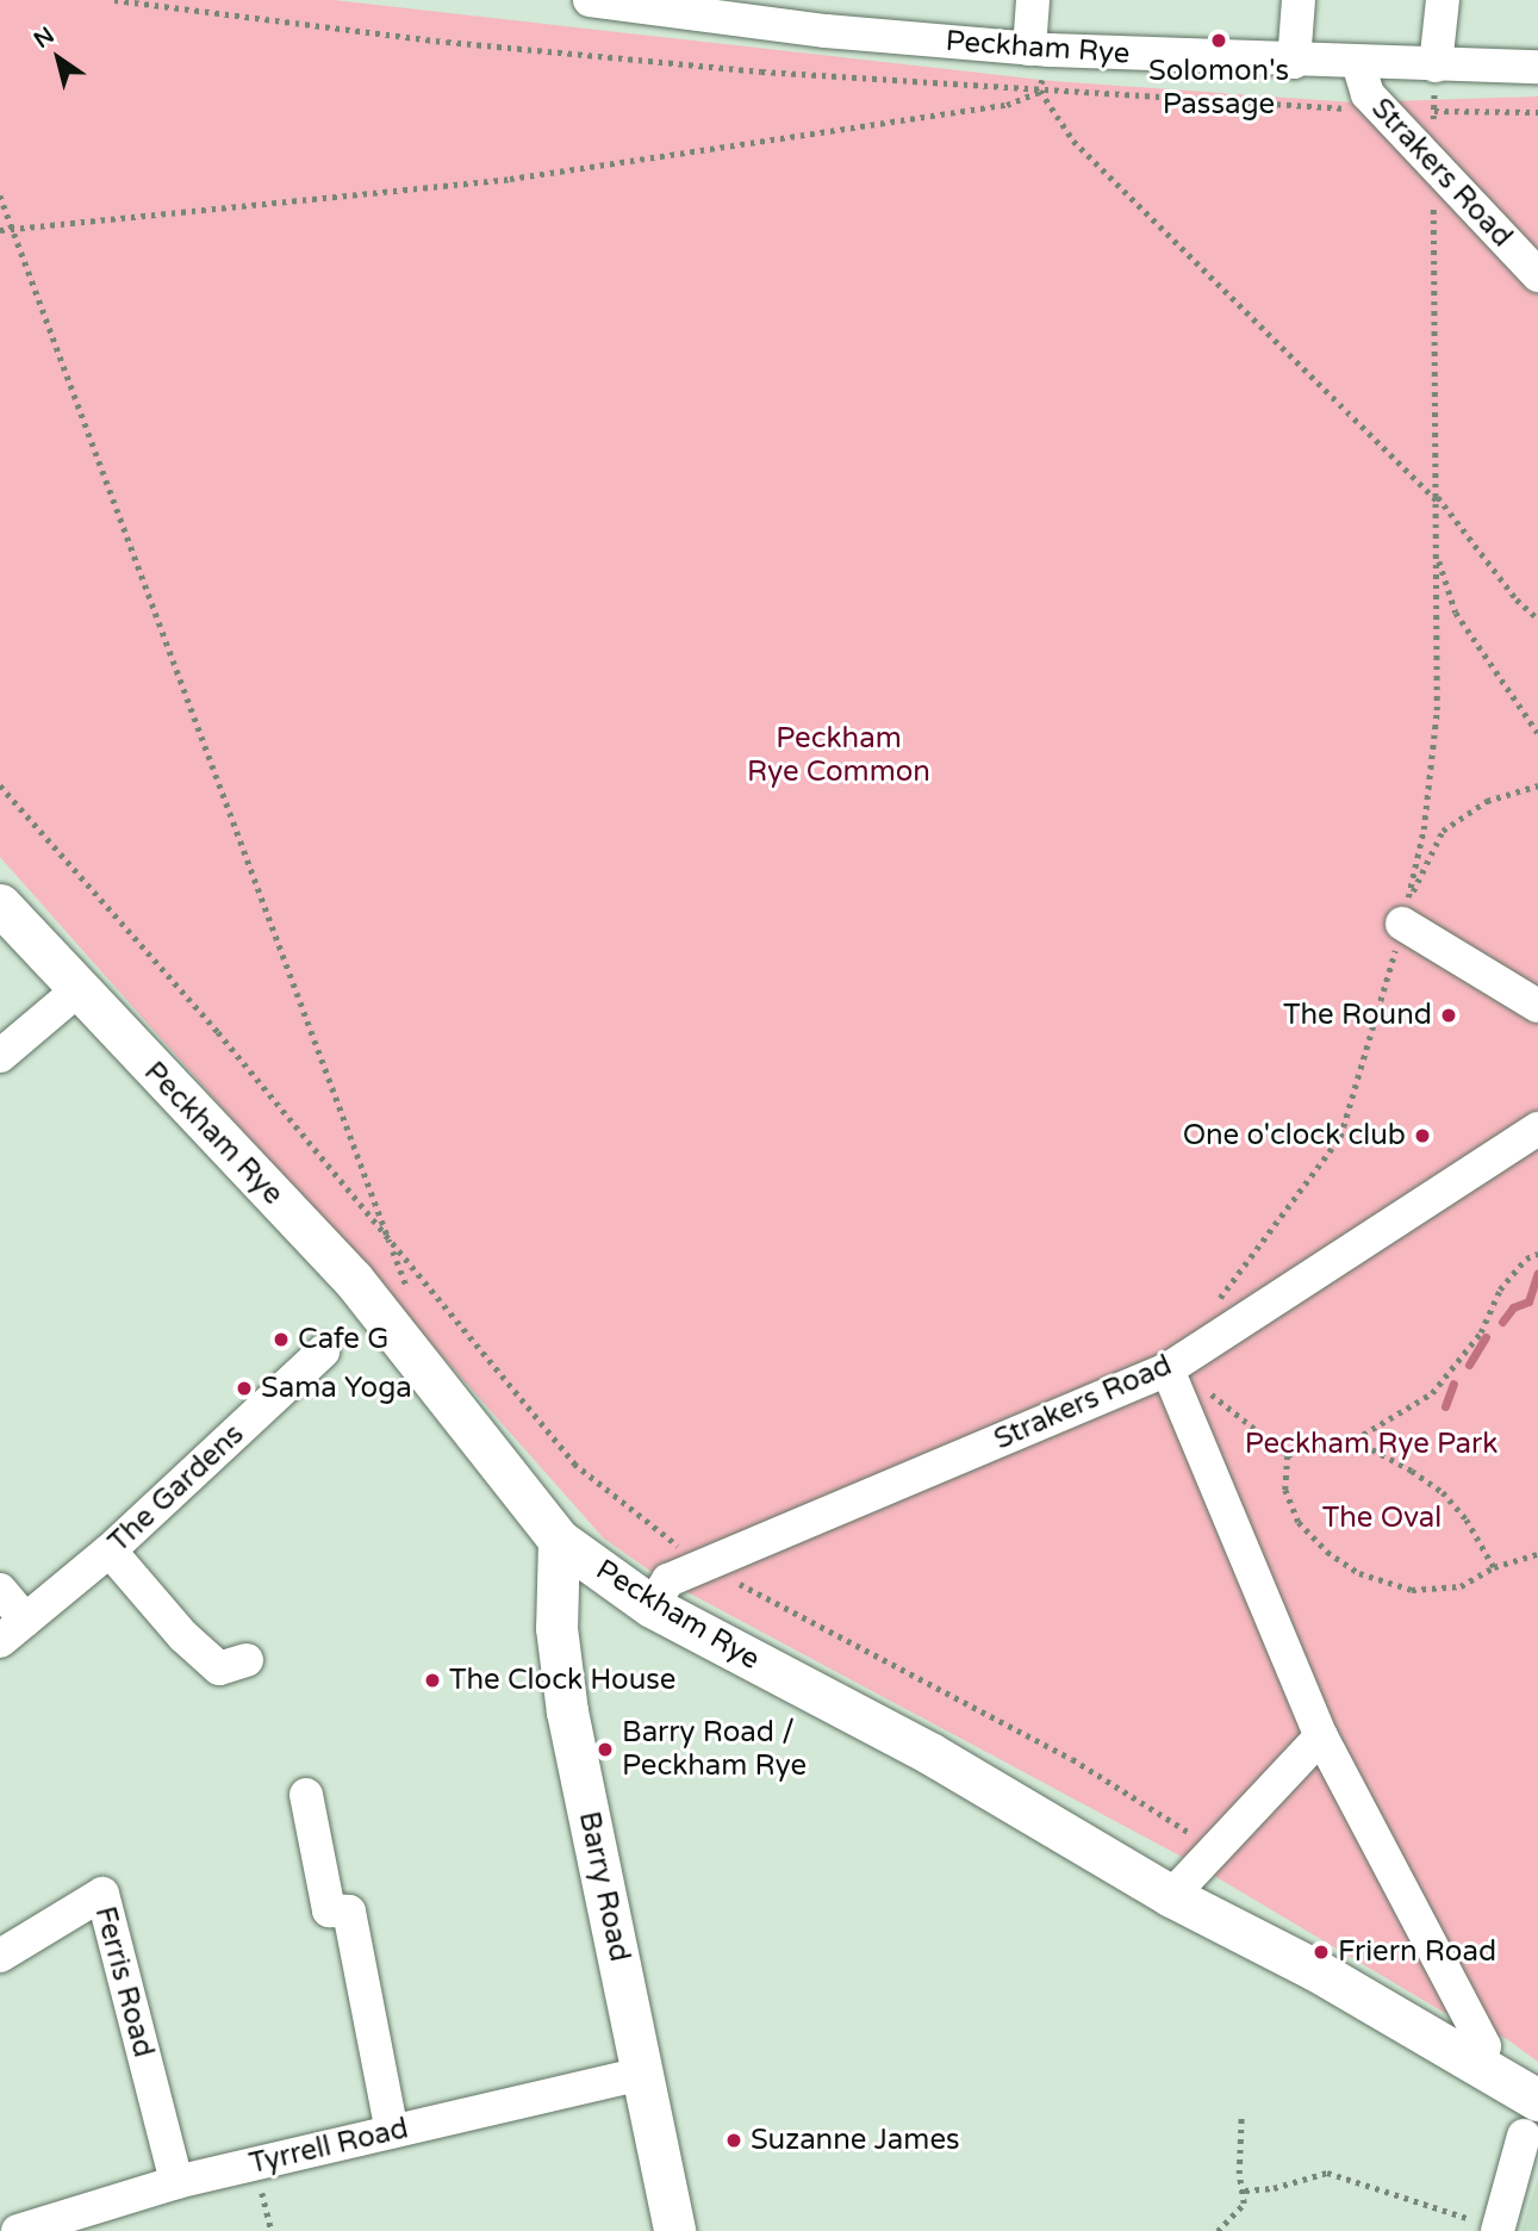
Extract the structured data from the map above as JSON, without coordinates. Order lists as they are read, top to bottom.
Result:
{
  "streets": {
    "main road": ["Peckham Rye", "Barry Road"],
    "street": [
      "Strakers Road",
      "The Gardens",
      "Ferris Road",
      "Tyrrell Road"
    ]
  },
  "crossings": [
    ["Peckham Rye", "Strakers Road"],
    ["Peckham Rye", "Barry Road"],
    ["Barry Road", "Tyrrell Road"],
    ["Ferris Road", "Tyrrell Road"]
  ],
  "parks": ["Peckham Rye Common", "Peckham Rye Park", "The Oval"],
  "places": [
    "Solomon's Passage",
    "The Round",
    "One o'clock club",
    "Cafe G",
    "Sama Yoga",
    "The Clock House",
    "Barry Road / Peckham Rye",
    "Friern Road",
    "Suzanne James"
  ],
  "north": "top left"
}
